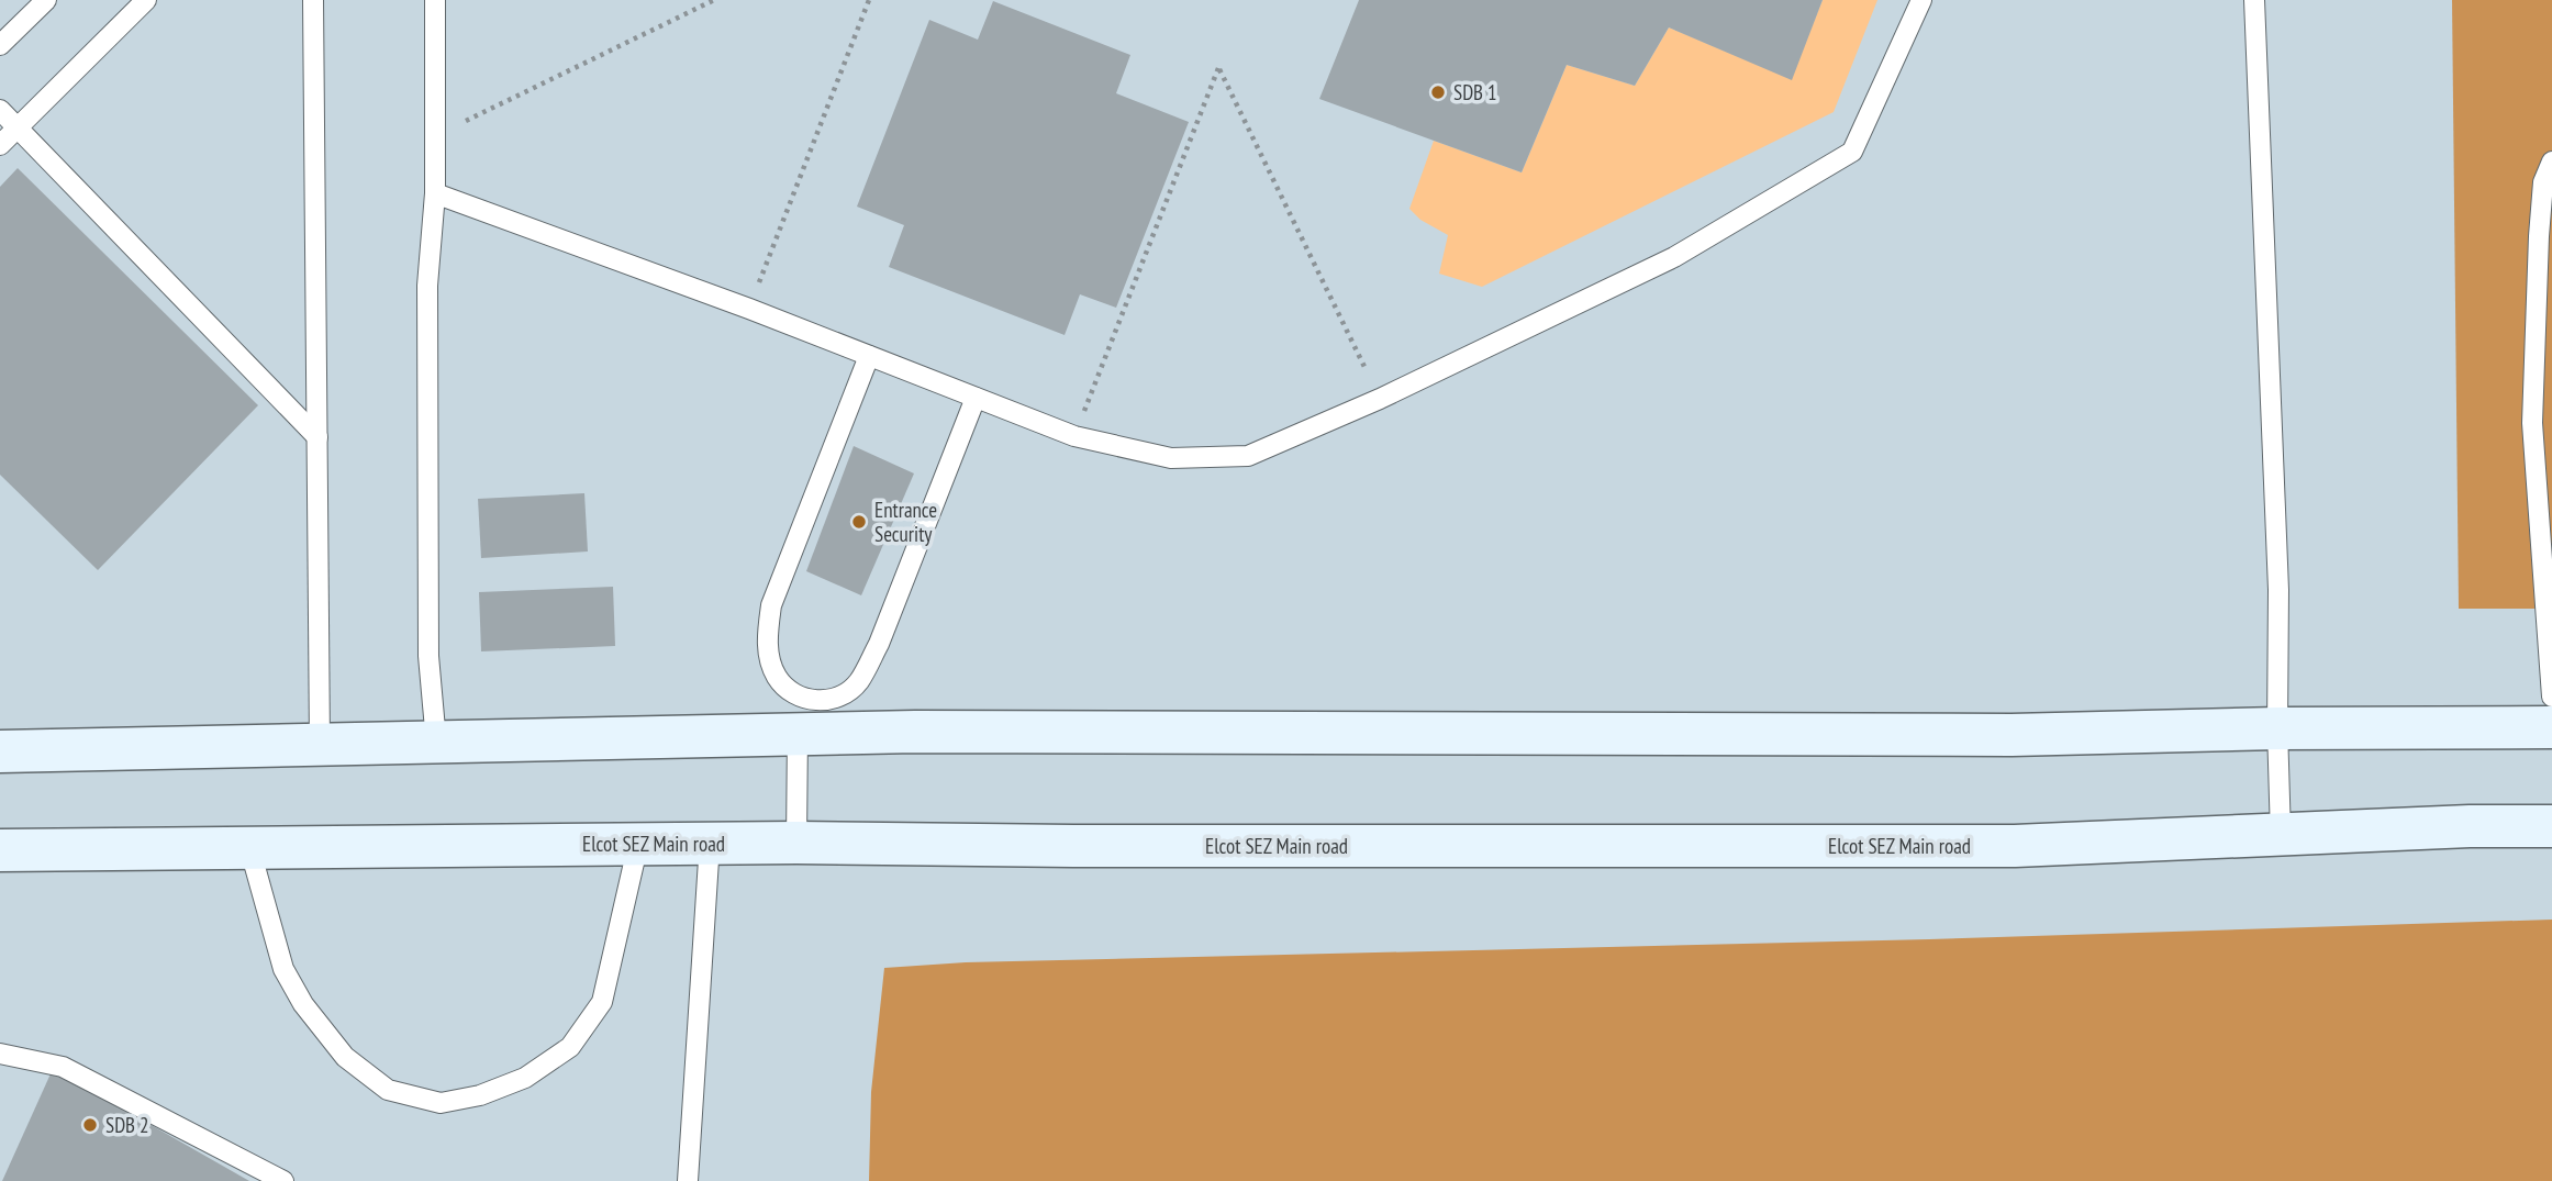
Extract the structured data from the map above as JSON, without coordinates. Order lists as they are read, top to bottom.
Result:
{
  "streets": {
    "street": ["Elcot SEZ Main road"]
  },
  "places": ["SDB 1", "Entrance Security", "SDB 2"]
}
